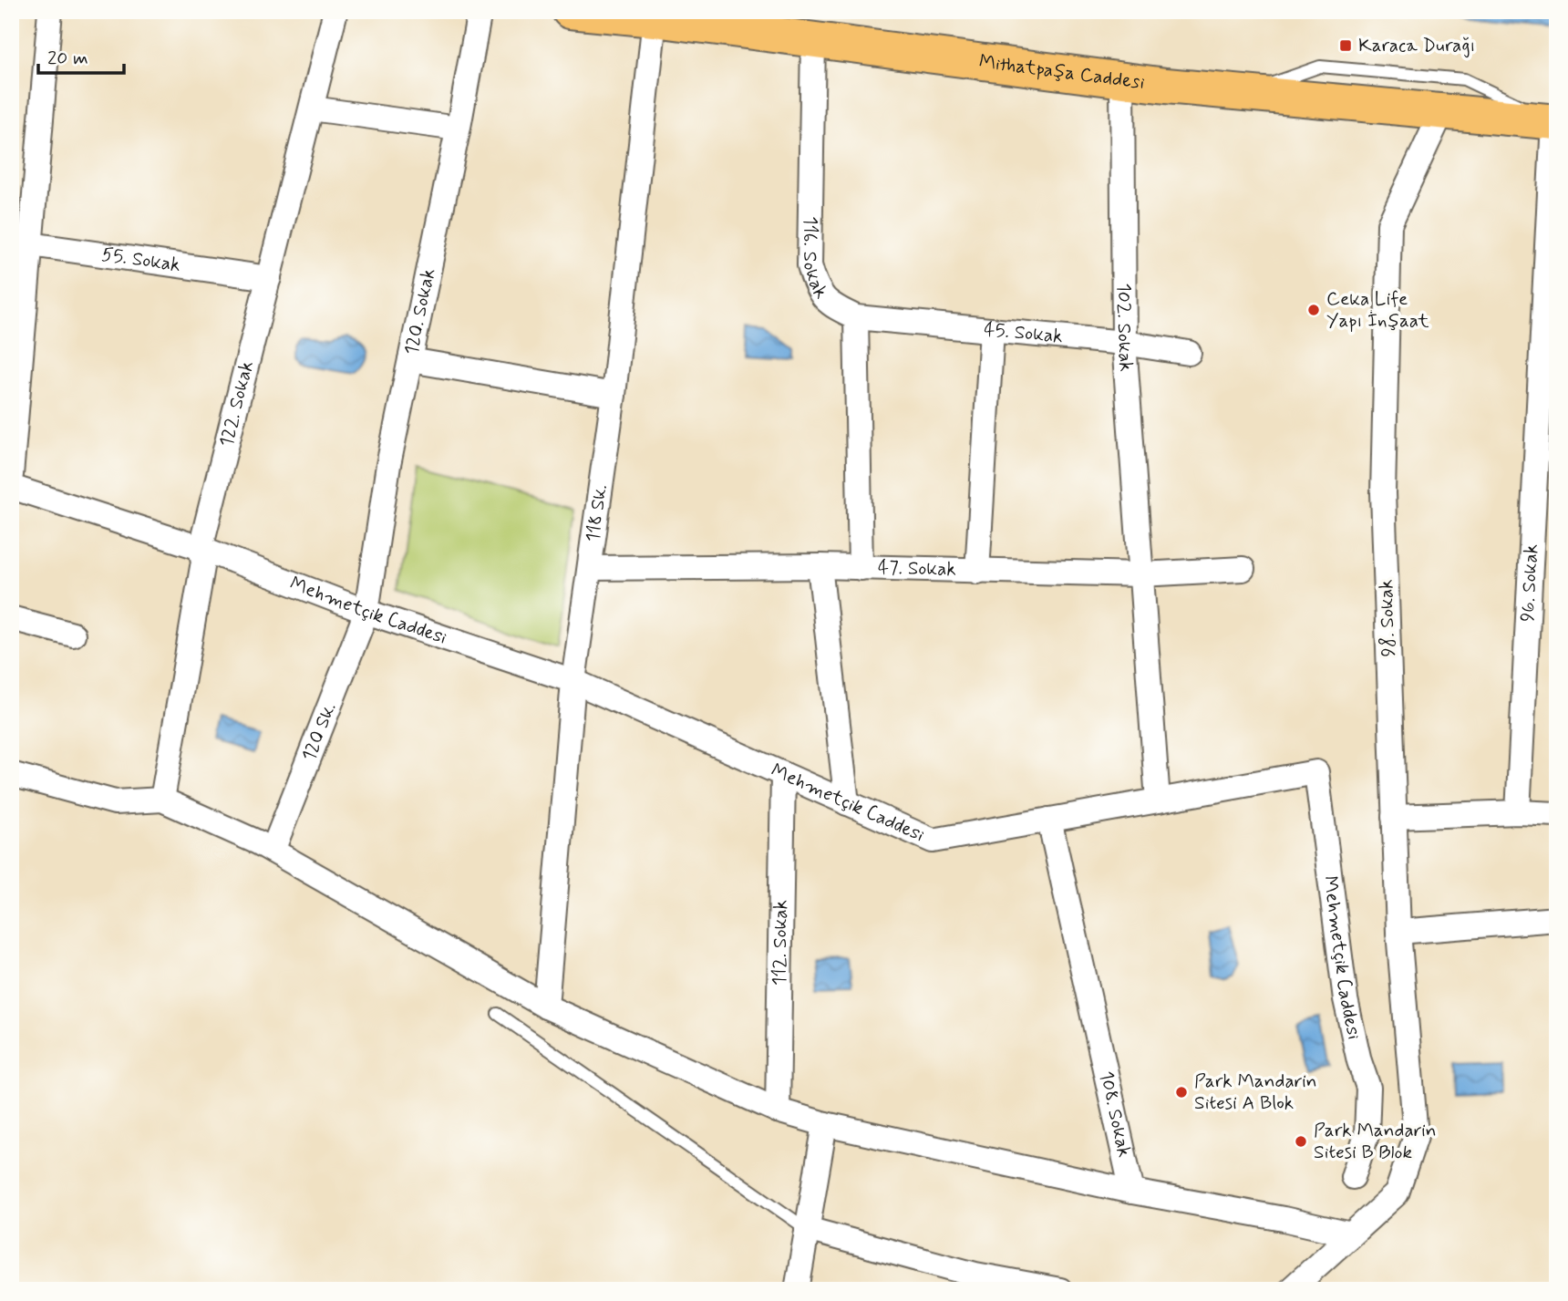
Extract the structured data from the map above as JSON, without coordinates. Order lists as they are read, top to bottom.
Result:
{
  "streets": {
    "main road": ["Mithatpaşa Caddesi"],
    "street": [
      "116. Sokak",
      "55. Sokak",
      "120. Sokak",
      "102. Sokak",
      "45. Sokak",
      "122. Sokak",
      "118 Sk.",
      "47. Sokak",
      "96. Sokak",
      "Mehmetçik Caddesi",
      "98. Sokak",
      "120 Sk.",
      "112. Sokak",
      "108. Sokak"
    ]
  },
  "crossings": [
    ["Mithatpaşa Caddesi", "116. Sokak"],
    ["Mithatpaşa Caddesi", "102. Sokak"],
    ["Mithatpaşa Caddesi", "118 Sk."],
    ["Mithatpaşa Caddesi", "96. Sokak"],
    ["Mithatpaşa Caddesi", "98. Sokak"],
    ["116. Sokak", "45. Sokak"],
    ["55. Sokak", "122. Sokak"],
    ["120. Sokak", "Mehmetçik Caddesi"],
    ["120. Sokak", "120 Sk."],
    ["102. Sokak", "45. Sokak"],
    ["102. Sokak", "47. Sokak"],
    ["102. Sokak", "Mehmetçik Caddesi"],
    ["122. Sokak", "Mehmetçik Caddesi"],
    ["118 Sk.", "47. Sokak"],
    ["118 Sk.", "Mehmetçik Caddesi"],
    ["Mehmetçik Caddesi", "120 Sk."],
    ["Mehmetçik Caddesi", "112. Sokak"],
    ["Mehmetçik Caddesi", "108. Sokak"]
  ],
  "places": {
    "transit": ["Karaca Durağı"],
    "other": ["Ceka Life Yapı İnşaat", "Park Mandarin Sitesi A Blok", "Park Mandarin Sitesi B Blok"]
  },
  "scale_bar": "20 m"
}
